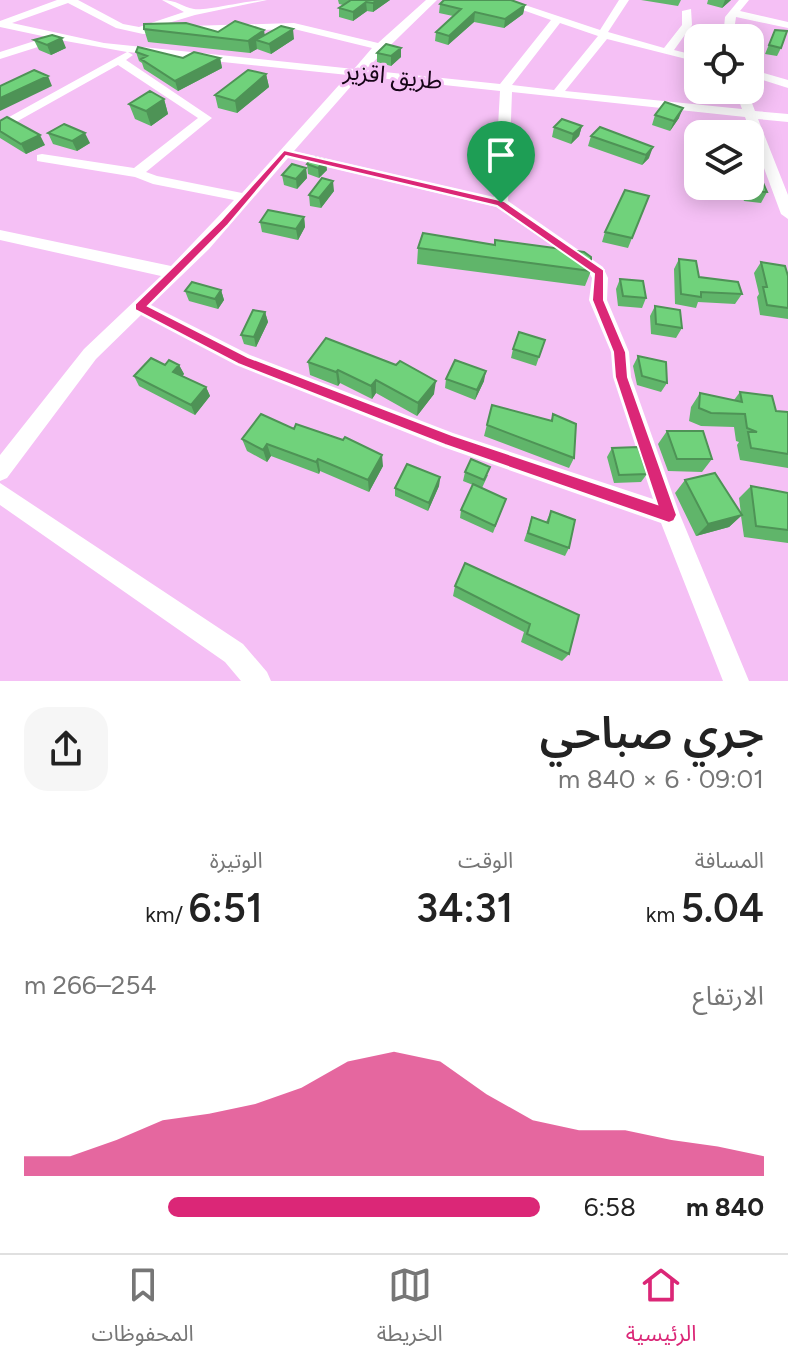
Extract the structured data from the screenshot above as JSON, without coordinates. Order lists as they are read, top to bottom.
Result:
{
  "streets": {
    "street": ["طريق اقزير"]
  },
  "page": {
    "heading": ["جري صباحي", "09:01 · 6 × 840 m"],
    "stats": [
      ["المسافة", "5.04 km"],
      ["الوقت", "34:31"],
      ["الوتيرة", "6:51 /km"]
    ],
    "chart": ["الارتفاع", "254–266 m"],
    "list": [
      {
        "name": "840 m",
        "note": "6:58"
      }
    ],
    "tabs": ["الرئيسية", "الخريطة", "المحفوظات"]
  }
}
